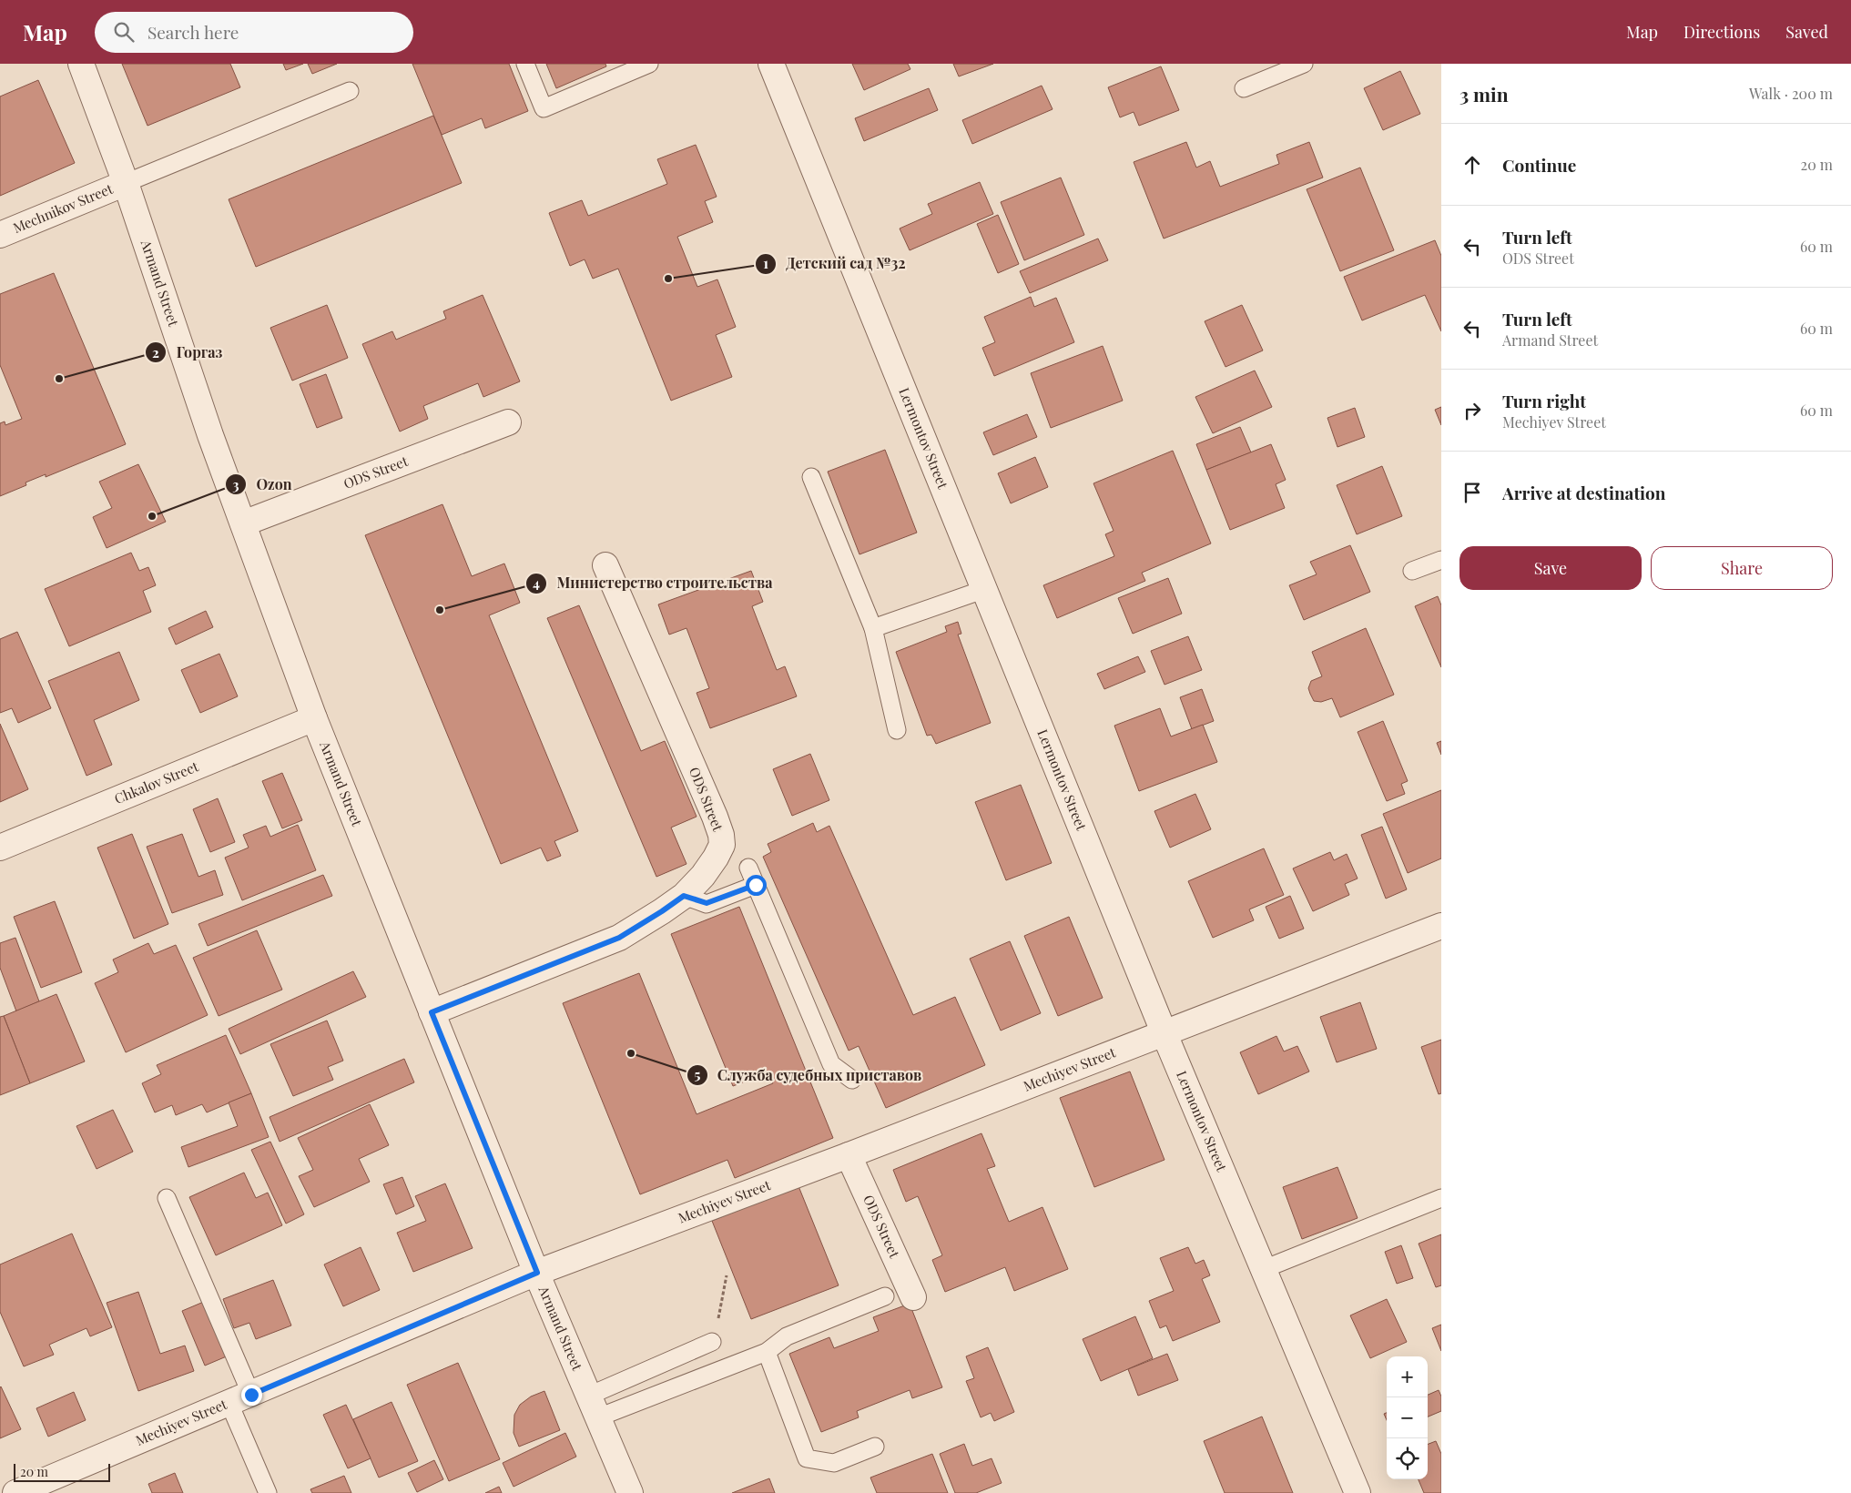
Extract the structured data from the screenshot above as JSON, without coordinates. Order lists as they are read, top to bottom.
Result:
{
  "streets": {
    "street": [
      "Mechnikov Street",
      "Armand Street",
      "Lermontov Street",
      "ODS Street",
      "Chkalov Street",
      "Mechiyev Street"
    ]
  },
  "crossings": [
    ["Mechnikov Street", "Armand Street"],
    ["Armand Street", "ODS Street"],
    ["Armand Street", "Chkalov Street"],
    ["Armand Street", "Mechiyev Street"],
    ["Lermontov Street", "Mechiyev Street"],
    ["ODS Street", "Mechiyev Street"]
  ],
  "places": [
    "Детский сад №32",
    "Горгаз",
    "Ozon",
    "Министерство строительства",
    "Служба судебных приставов"
  ],
  "scale_bar": "20 m",
  "page": {
    "header": "Map",
    "search": "Search here",
    "nav": ["Map", "Directions", "Saved"],
    "heading": ["3 min", "Walk · 200 m"],
    "list": [
      ["Continue", "20 m"],
      ["Turn left", "ODS Street", "60 m"],
      ["Turn left", "Armand Street", "60 m"],
      ["Turn right", "Mechiyev Street", "60 m"],
      "Arrive at destination"
    ],
    "buttons": ["Save", "Share"],
    "map_buttons": ["+", "−"],
    "scale": "20 m"
  }
}
